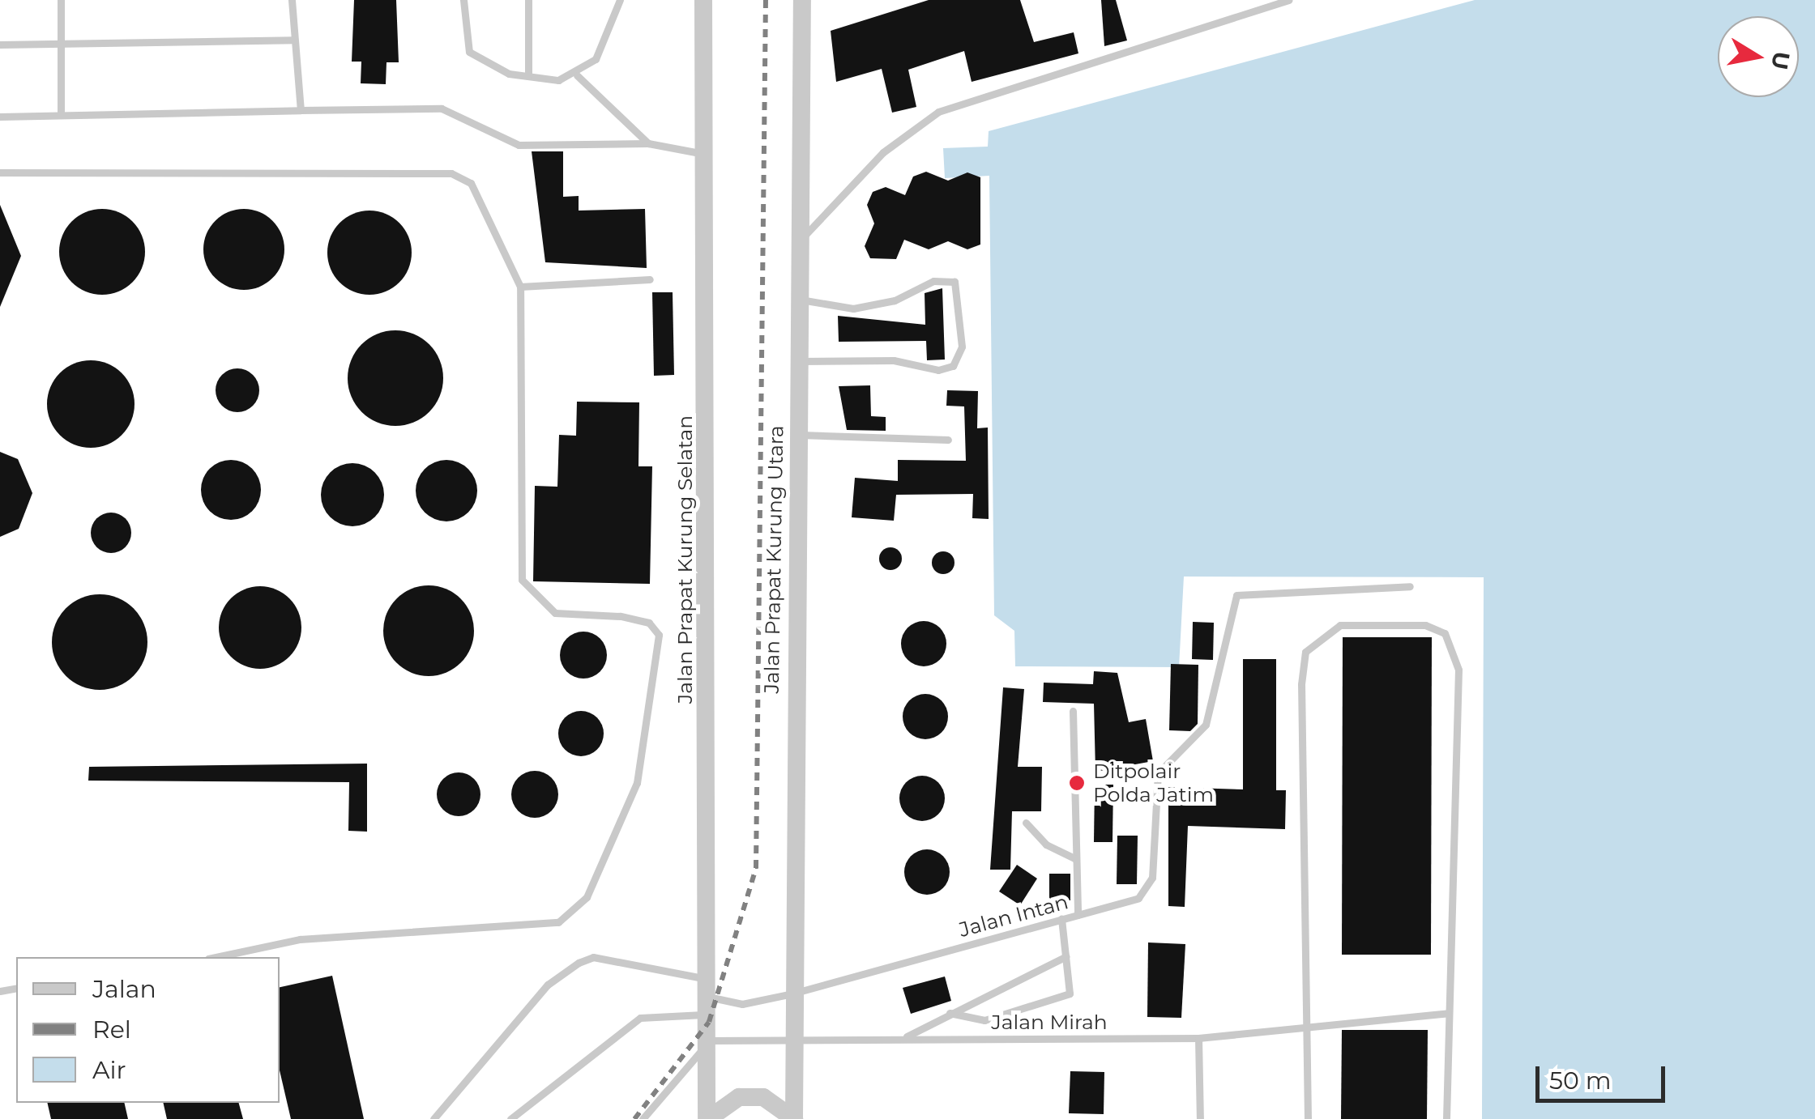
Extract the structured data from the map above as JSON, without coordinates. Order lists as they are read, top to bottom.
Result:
{
  "streets": {
    "street": ["Jalan Prapat Kurung Selatan", "Jalan Prapat Kurung Utara"],
    "lane": ["Jalan Intan", "Jalan Mirah"]
  },
  "crossings": [
    ["Jalan Prapat Kurung Selatan", "Jalan Intan"],
    ["Jalan Prapat Kurung Selatan", "Jalan Mirah"],
    ["Jalan Prapat Kurung Utara", "Jalan Intan"],
    ["Jalan Prapat Kurung Utara", "Jalan Mirah"]
  ],
  "places": ["Ditpolair Polda Jatim"],
  "legend": ["Jalan", "Rel", "Air"],
  "scale_bar": "50 m",
  "north": "right"
}
